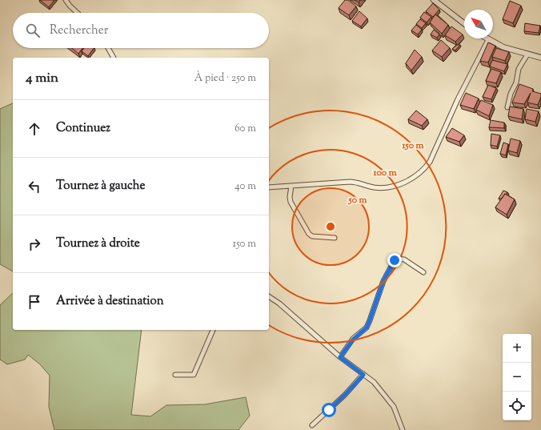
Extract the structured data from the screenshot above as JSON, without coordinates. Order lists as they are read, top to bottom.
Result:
{
  "north": "top left",
  "page": {
    "search": "Rechercher",
    "heading": ["4 min", "À pied · 250 m"],
    "list": [
      ["Continuez", "60 m"],
      ["Tournez à gauche", "40 m"],
      ["Tournez à droite", "150 m"],
      "Arrivée à destination"
    ],
    "map_buttons": ["+", "−"]
  },
  "rings": ["150 m", "100 m", "50 m"]
}
